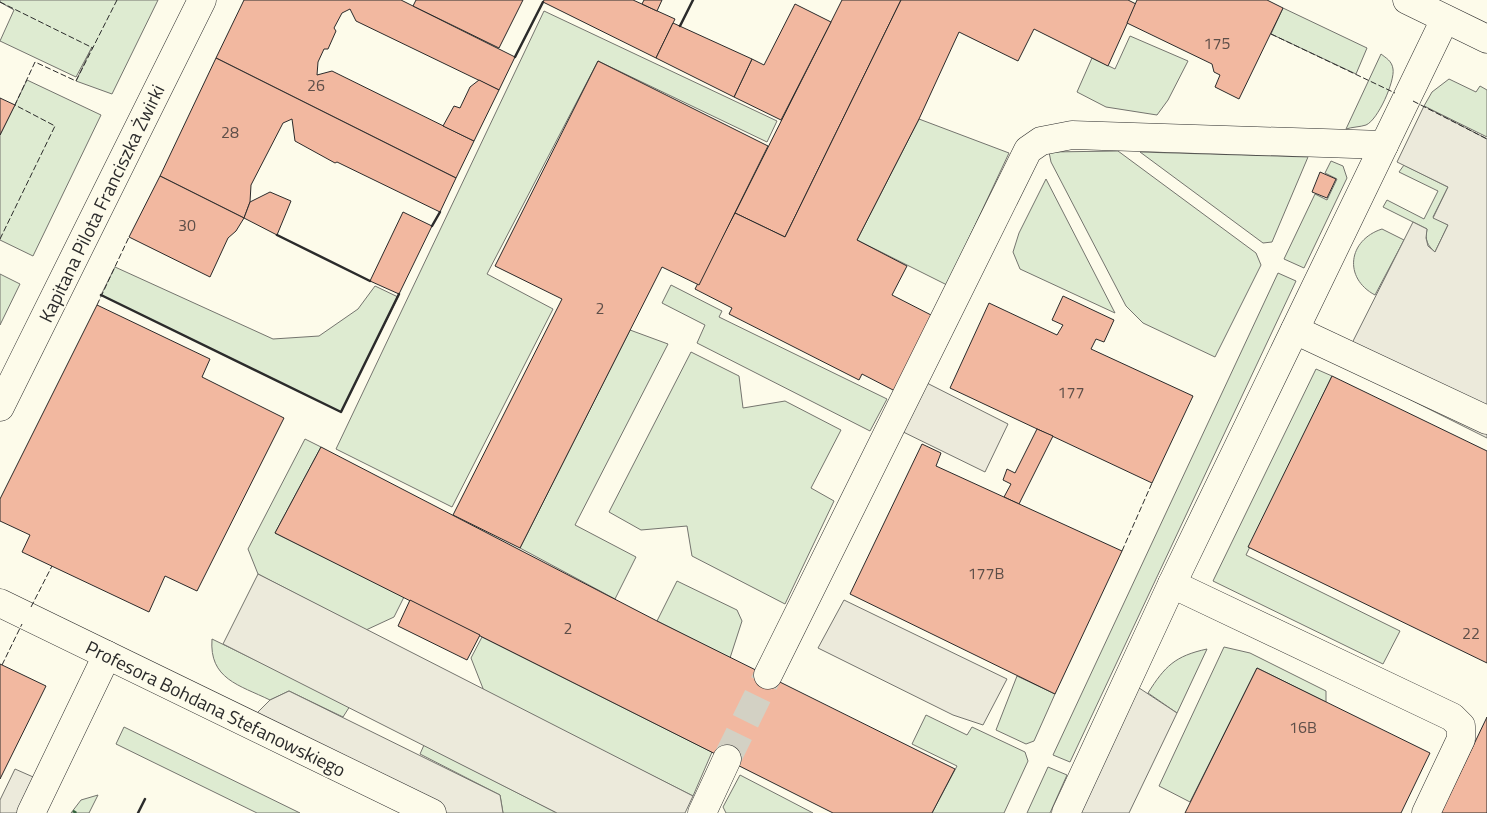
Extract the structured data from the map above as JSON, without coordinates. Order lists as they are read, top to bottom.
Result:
{
  "streets": {
    "street": ["Kapitana Pilota Franciszka Żwirki", "Profesora Bohdana Stefanowskiego"]
  },
  "house_numbers": [
    "175",
    "26",
    "28",
    "30",
    "2",
    "177",
    "177B",
    "2",
    "22",
    "16B"
  ]
}
